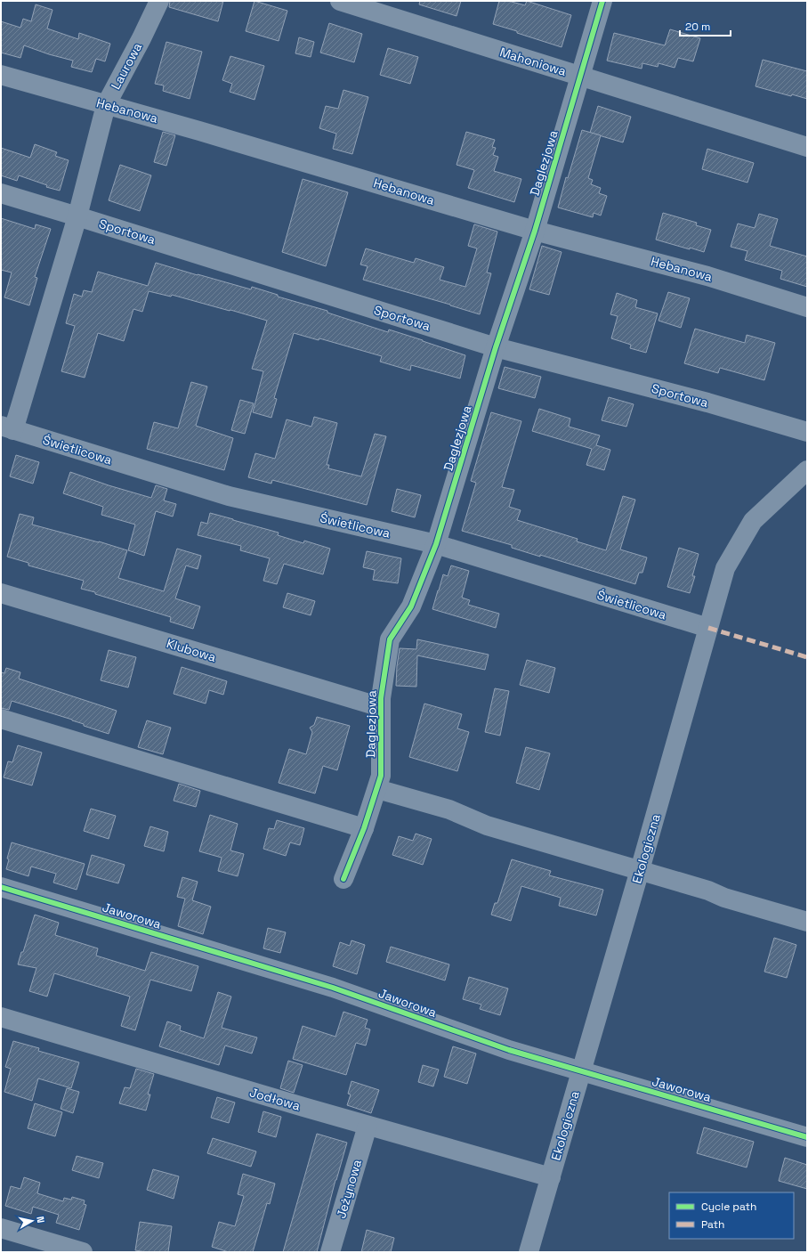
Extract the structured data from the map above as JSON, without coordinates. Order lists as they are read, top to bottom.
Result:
{
  "streets": {
    "street": [
      "Mahoniowa",
      "Laurowa",
      "Hebanowa",
      "Daglezjowa",
      "Sportowa",
      "Świetlicowa",
      "Klubowa",
      "Ekologiczna",
      "Jaworowa",
      "Jodłowa",
      "Jeżynowa"
    ]
  },
  "crossings": [
    ["Mahoniowa", "Daglezjowa"],
    ["Laurowa", "Hebanowa"],
    ["Laurowa", "Sportowa"],
    ["Laurowa", "Świetlicowa"],
    ["Hebanowa", "Daglezjowa"],
    ["Daglezjowa", "Sportowa"],
    ["Daglezjowa", "Świetlicowa"],
    ["Daglezjowa", "Klubowa"],
    ["Świetlicowa", "Ekologiczna"],
    ["Ekologiczna", "Jaworowa"],
    ["Ekologiczna", "Jodłowa"],
    ["Jodłowa", "Jeżynowa"]
  ],
  "legend": ["Cycle path", "Path"],
  "scale_bar": "20 m",
  "north": "right"
}
